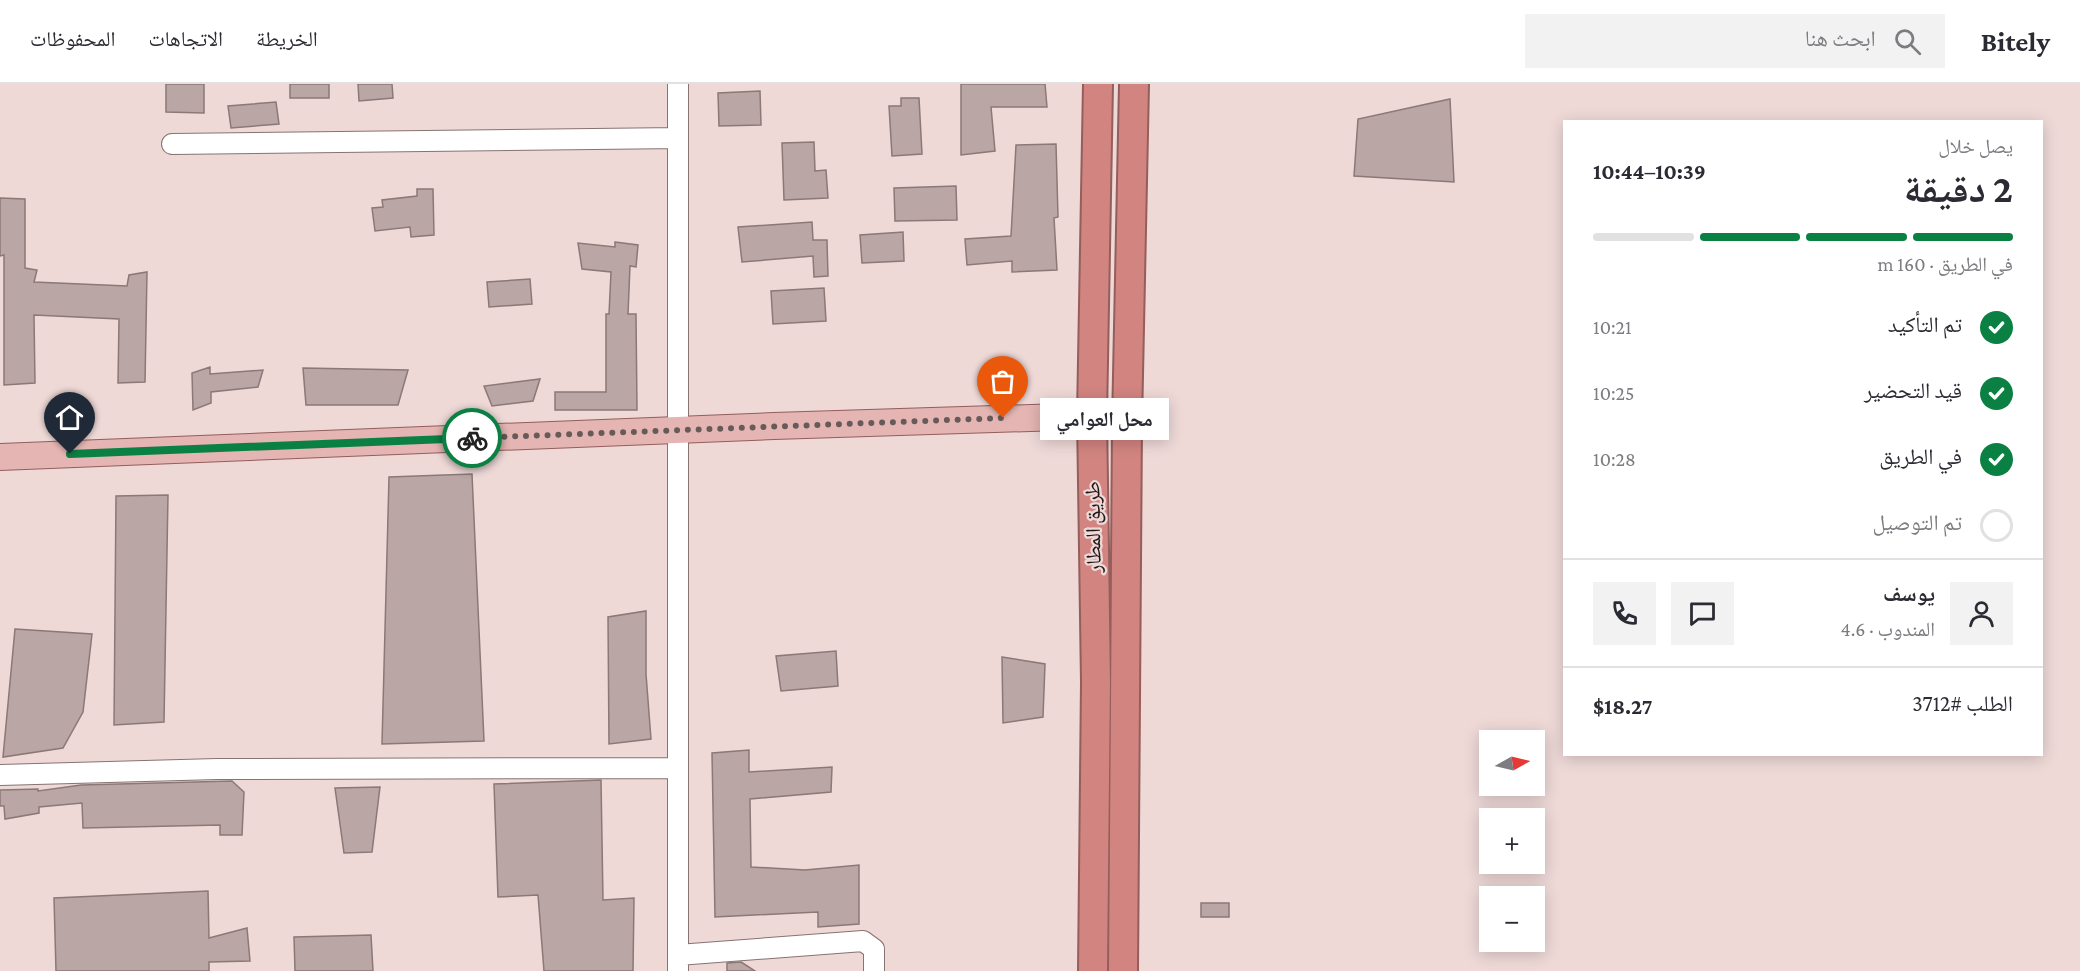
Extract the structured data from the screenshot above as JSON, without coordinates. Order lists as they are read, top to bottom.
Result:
{
  "streets": {
    "highway": ["طريق المطار"]
  },
  "places": ["محل العوامي"],
  "north": "right",
  "page": {
    "header": "Bitely",
    "search": "ابحث هنا",
    "nav": ["الخريطة", "الاتجاهات", "المحفوظات"],
    "heading": ["2 دقيقة", "يصل خلال", "10:39–10:44"],
    "panel": [
      "يوسف",
      "المندوب · 4.6",
      "الطلب #3712",
      "$18.27"
    ],
    "bar": "في الطريق · 160 m",
    "list": [
      ["تم التأكيد", "10:21"],
      ["قيد التحضير", "10:25"],
      ["في الطريق", "10:28"],
      "تم التوصيل"
    ],
    "bubble": "محل العوامي",
    "map_buttons": ["+", "−"]
  }
}
